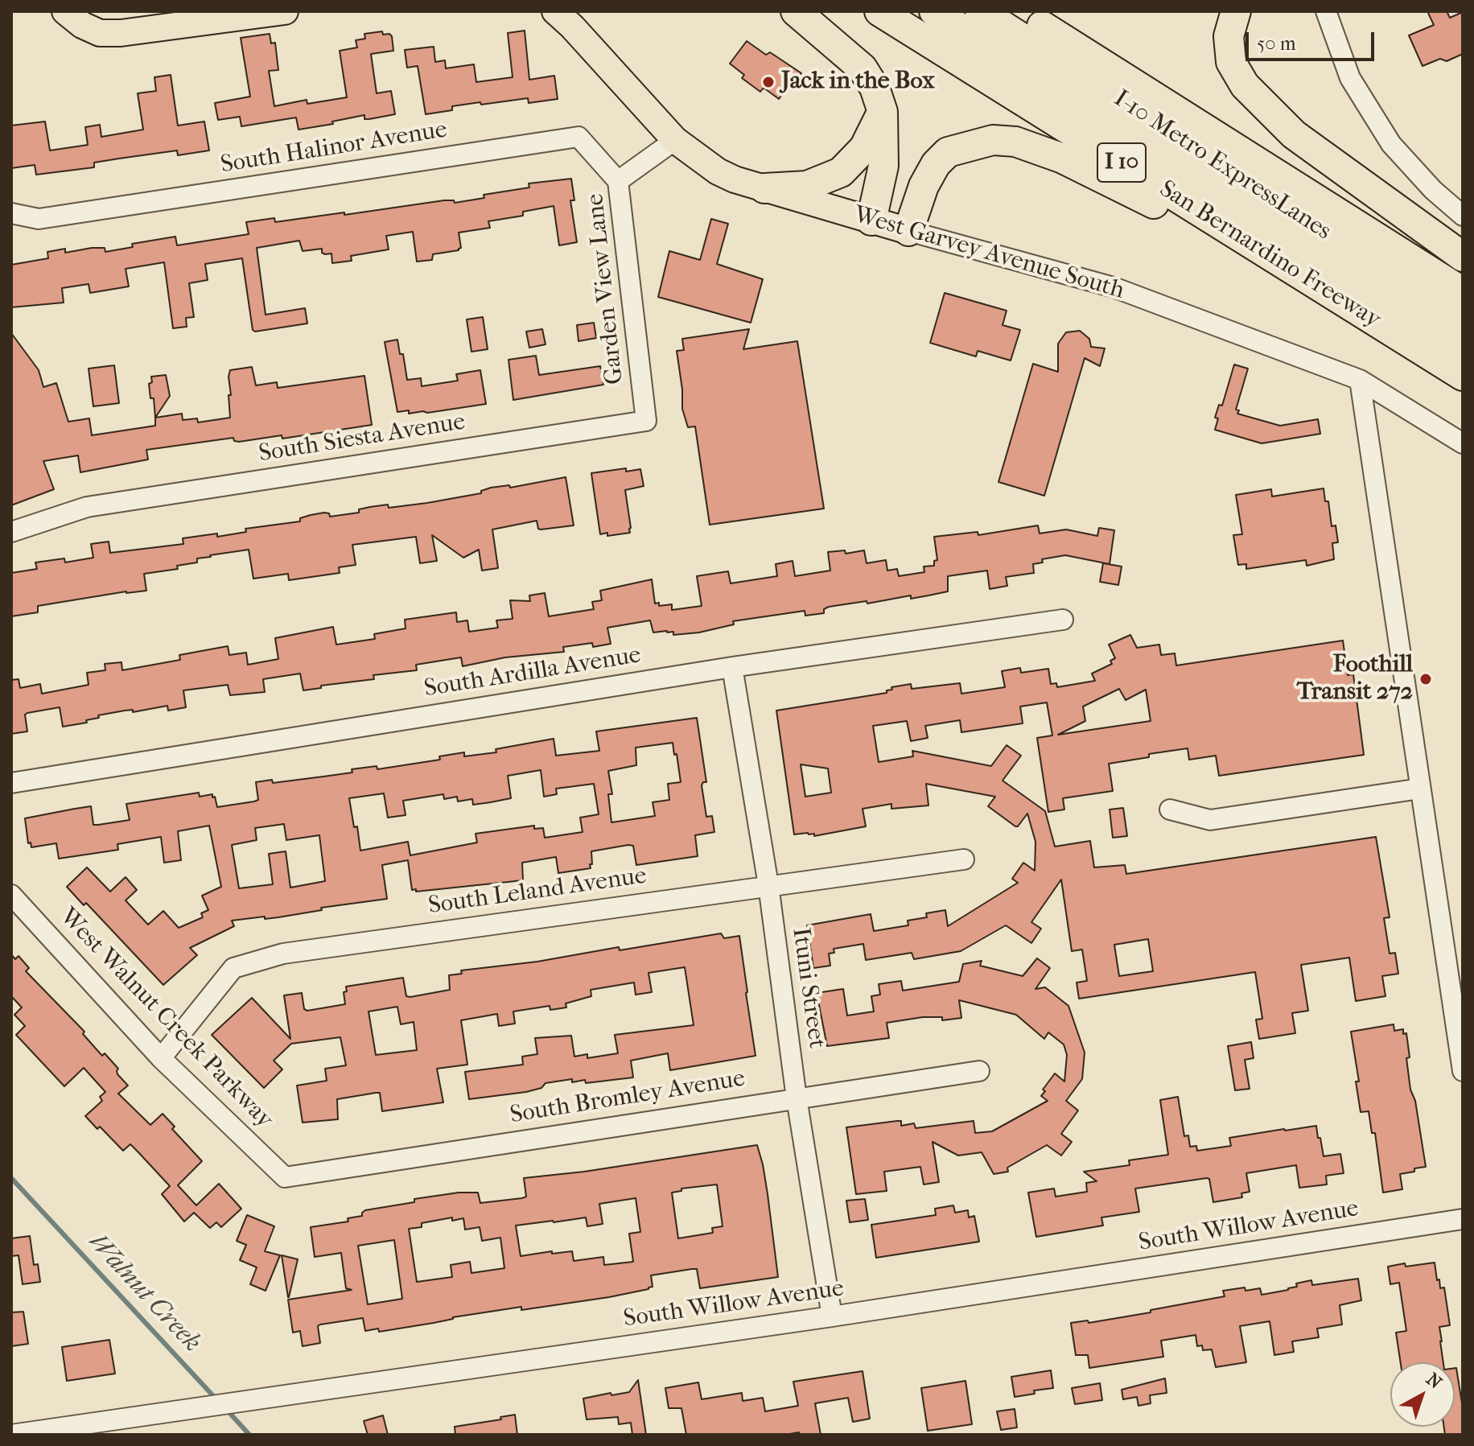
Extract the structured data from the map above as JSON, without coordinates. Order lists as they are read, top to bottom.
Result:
{
  "streets": {
    "highway": ["I 10", "I-10 Metro ExpressLanes", "San Bernardino Freeway"],
    "main road": ["West Garvey Avenue South"],
    "street": [
      "South Halinor Avenue",
      "Garden View Lane",
      "South Siesta Avenue",
      "South Ardilla Avenue",
      "South Leland Avenue",
      "Ituni Street",
      "West Walnut Creek Parkway",
      "South Bromley Avenue",
      "South Willow Avenue"
    ]
  },
  "crossings": [
    ["South Halinor Avenue", "Garden View Lane"],
    ["West Garvey Avenue South", "Garden View Lane"],
    ["Garden View Lane", "South Siesta Avenue"],
    ["South Ardilla Avenue", "Ituni Street"],
    ["South Leland Avenue", "Ituni Street"],
    ["South Leland Avenue", "West Walnut Creek Parkway"],
    ["Ituni Street", "South Bromley Avenue"],
    ["Ituni Street", "South Willow Avenue"],
    ["West Walnut Creek Parkway", "South Bromley Avenue"]
  ],
  "water": ["Walnut Creek"],
  "places": ["Jack in the Box", "Foothill Transit 272"],
  "scale_bar": "50 m",
  "north": "top right"
}
